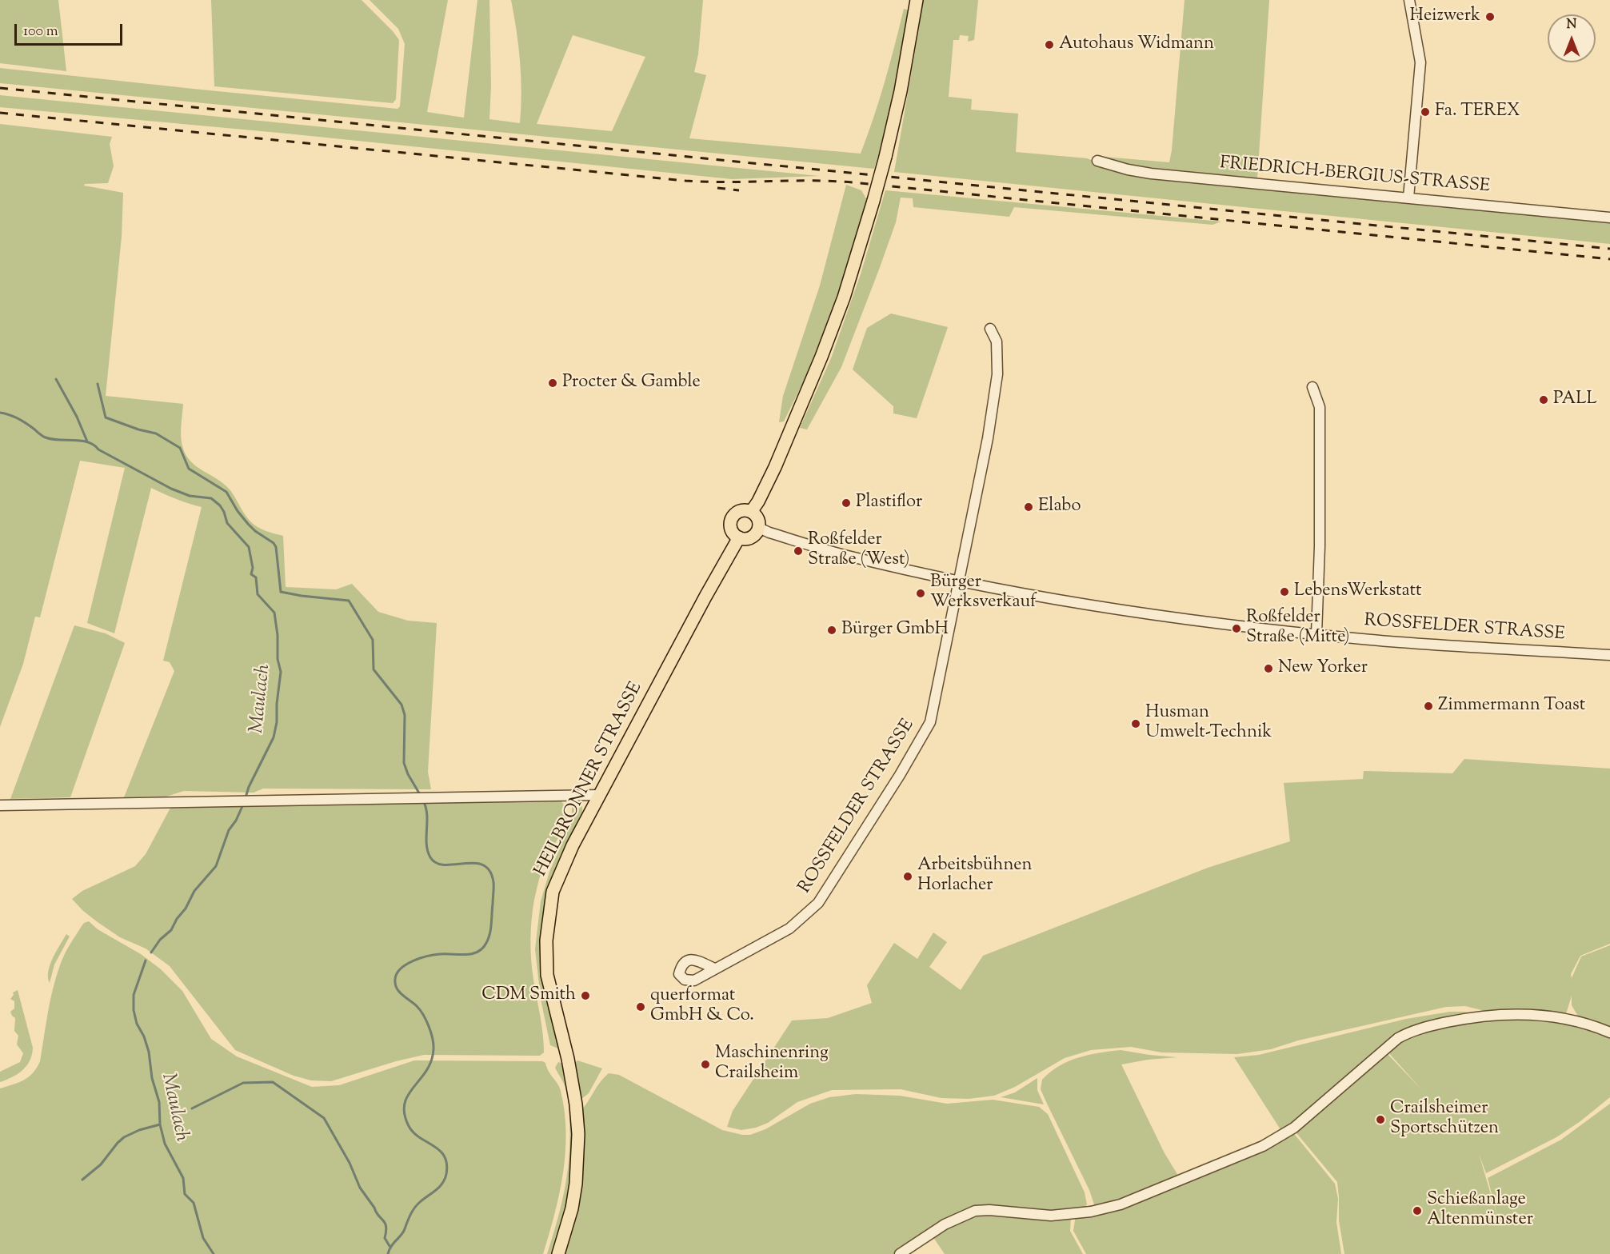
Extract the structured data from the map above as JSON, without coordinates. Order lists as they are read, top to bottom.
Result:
{
  "streets": {
    "main road": ["HEILBRONNER STRASSE"],
    "street": ["FRIEDRICH-BERGIUS-STRASSE", "ROSSFELDER STRASSE"]
  },
  "crossings": [
    ["ROSSFELDER STRASSE", "HEILBRONNER STRASSE"]
  ],
  "water": ["Maulach"],
  "places": [
    "Heizwerk",
    "Autohaus Widmann",
    "Fa. TEREX",
    "Procter & Gamble",
    "PALL",
    "Plastiflor",
    "Elabo",
    "Roßfelder Straße (West)",
    "LebensWerkstatt",
    "Bürger Werksverkauf",
    "Roßfelder Straße (Mitte)",
    "Bürger GmbH",
    "New Yorker",
    "Zimmermann Toast",
    "Husman Umwelt-Technik",
    "Arbeitsbühnen Horlacher",
    "CDM Smith",
    "querformat GmbH & Co.",
    "Maschinenring Crailsheim",
    "Crailsheimer Sportschützen",
    "Schießanlage Altenmünster"
  ],
  "scale_bar": "100 m",
  "north": "top"
}
